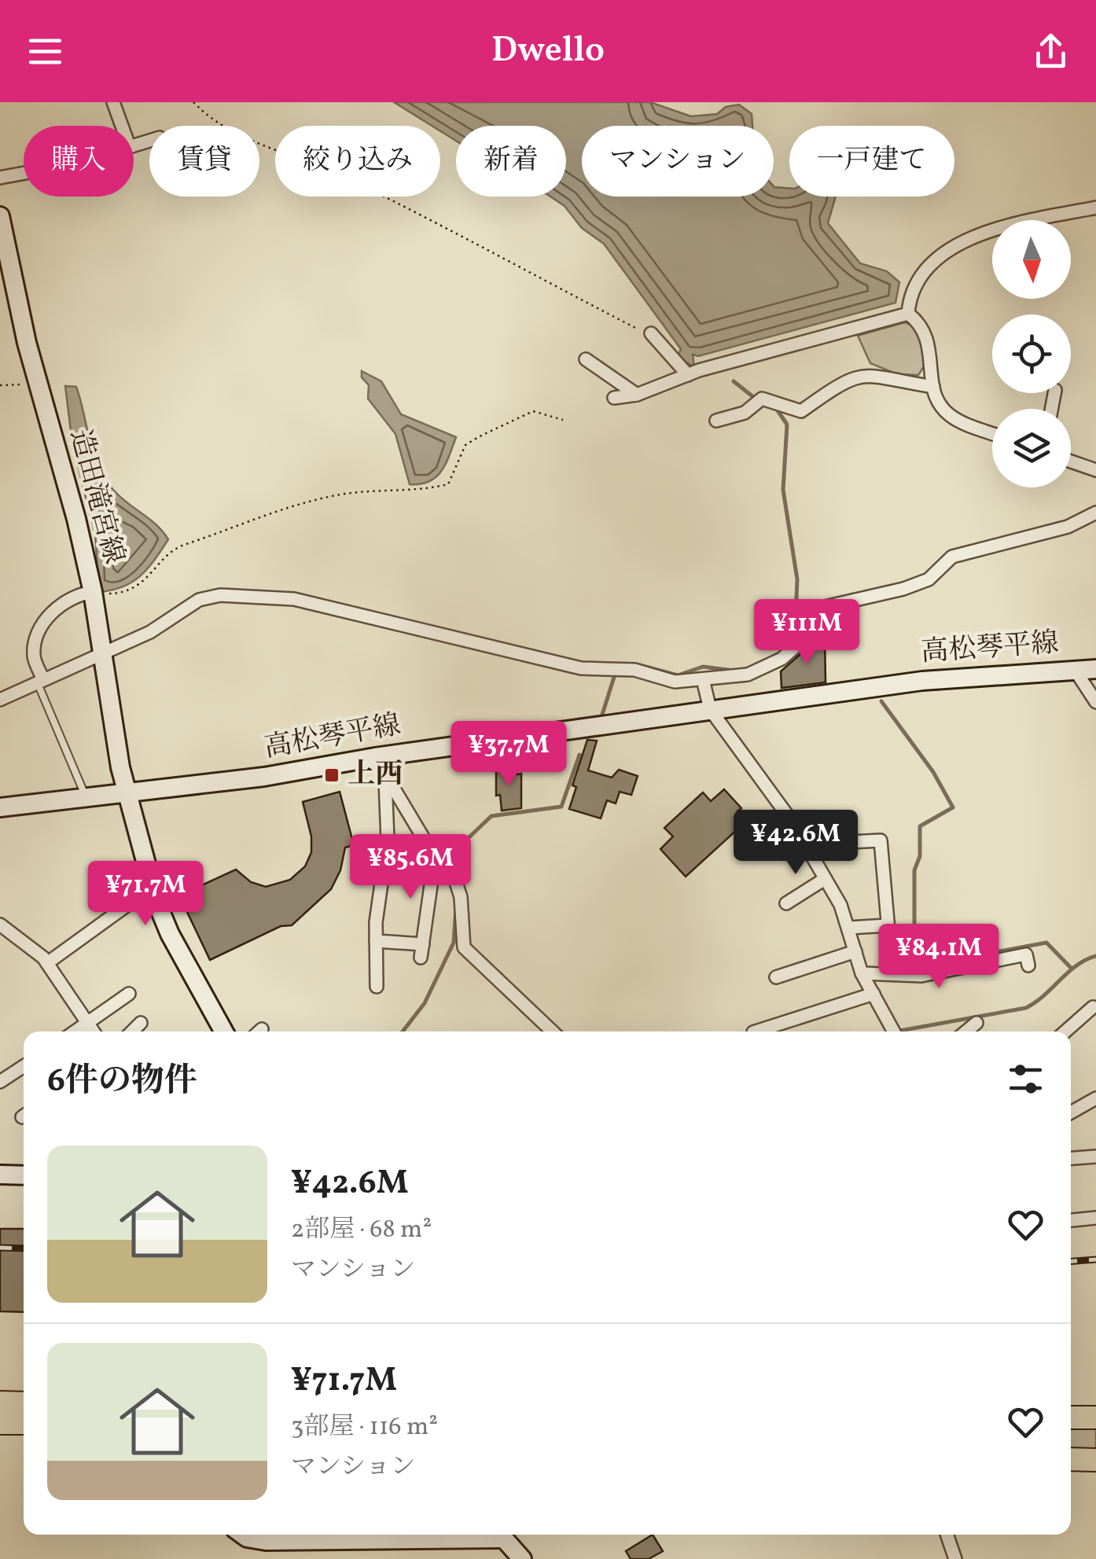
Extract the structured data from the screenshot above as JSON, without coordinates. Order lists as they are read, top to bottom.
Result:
{
  "streets": {
    "main road": ["造田滝宮線", "高松琴平線"]
  },
  "crossings": [
    ["造田滝宮線", "高松琴平線"]
  ],
  "places": {
    "transit": ["上西"]
  },
  "north": "bottom",
  "page": {
    "header": "Dwello",
    "chip": [
      "購入",
      "賃貸",
      "絞り込み",
      "新着",
      "マンション",
      "一戸建て"
    ],
    "price": [
      "¥111M",
      "¥37.7M",
      "¥42.6M",
      "¥85.6M",
      "¥71.7M",
      "¥84.1M"
    ],
    "heading": "6件の物件",
    "list": [
      {
        "name": "¥42.6M",
        "note": "2部屋 · 68 m² · マンション"
      },
      {
        "name": "¥71.7M",
        "note": "3部屋 · 116 m² · マンション"
      }
    ]
  }
}
